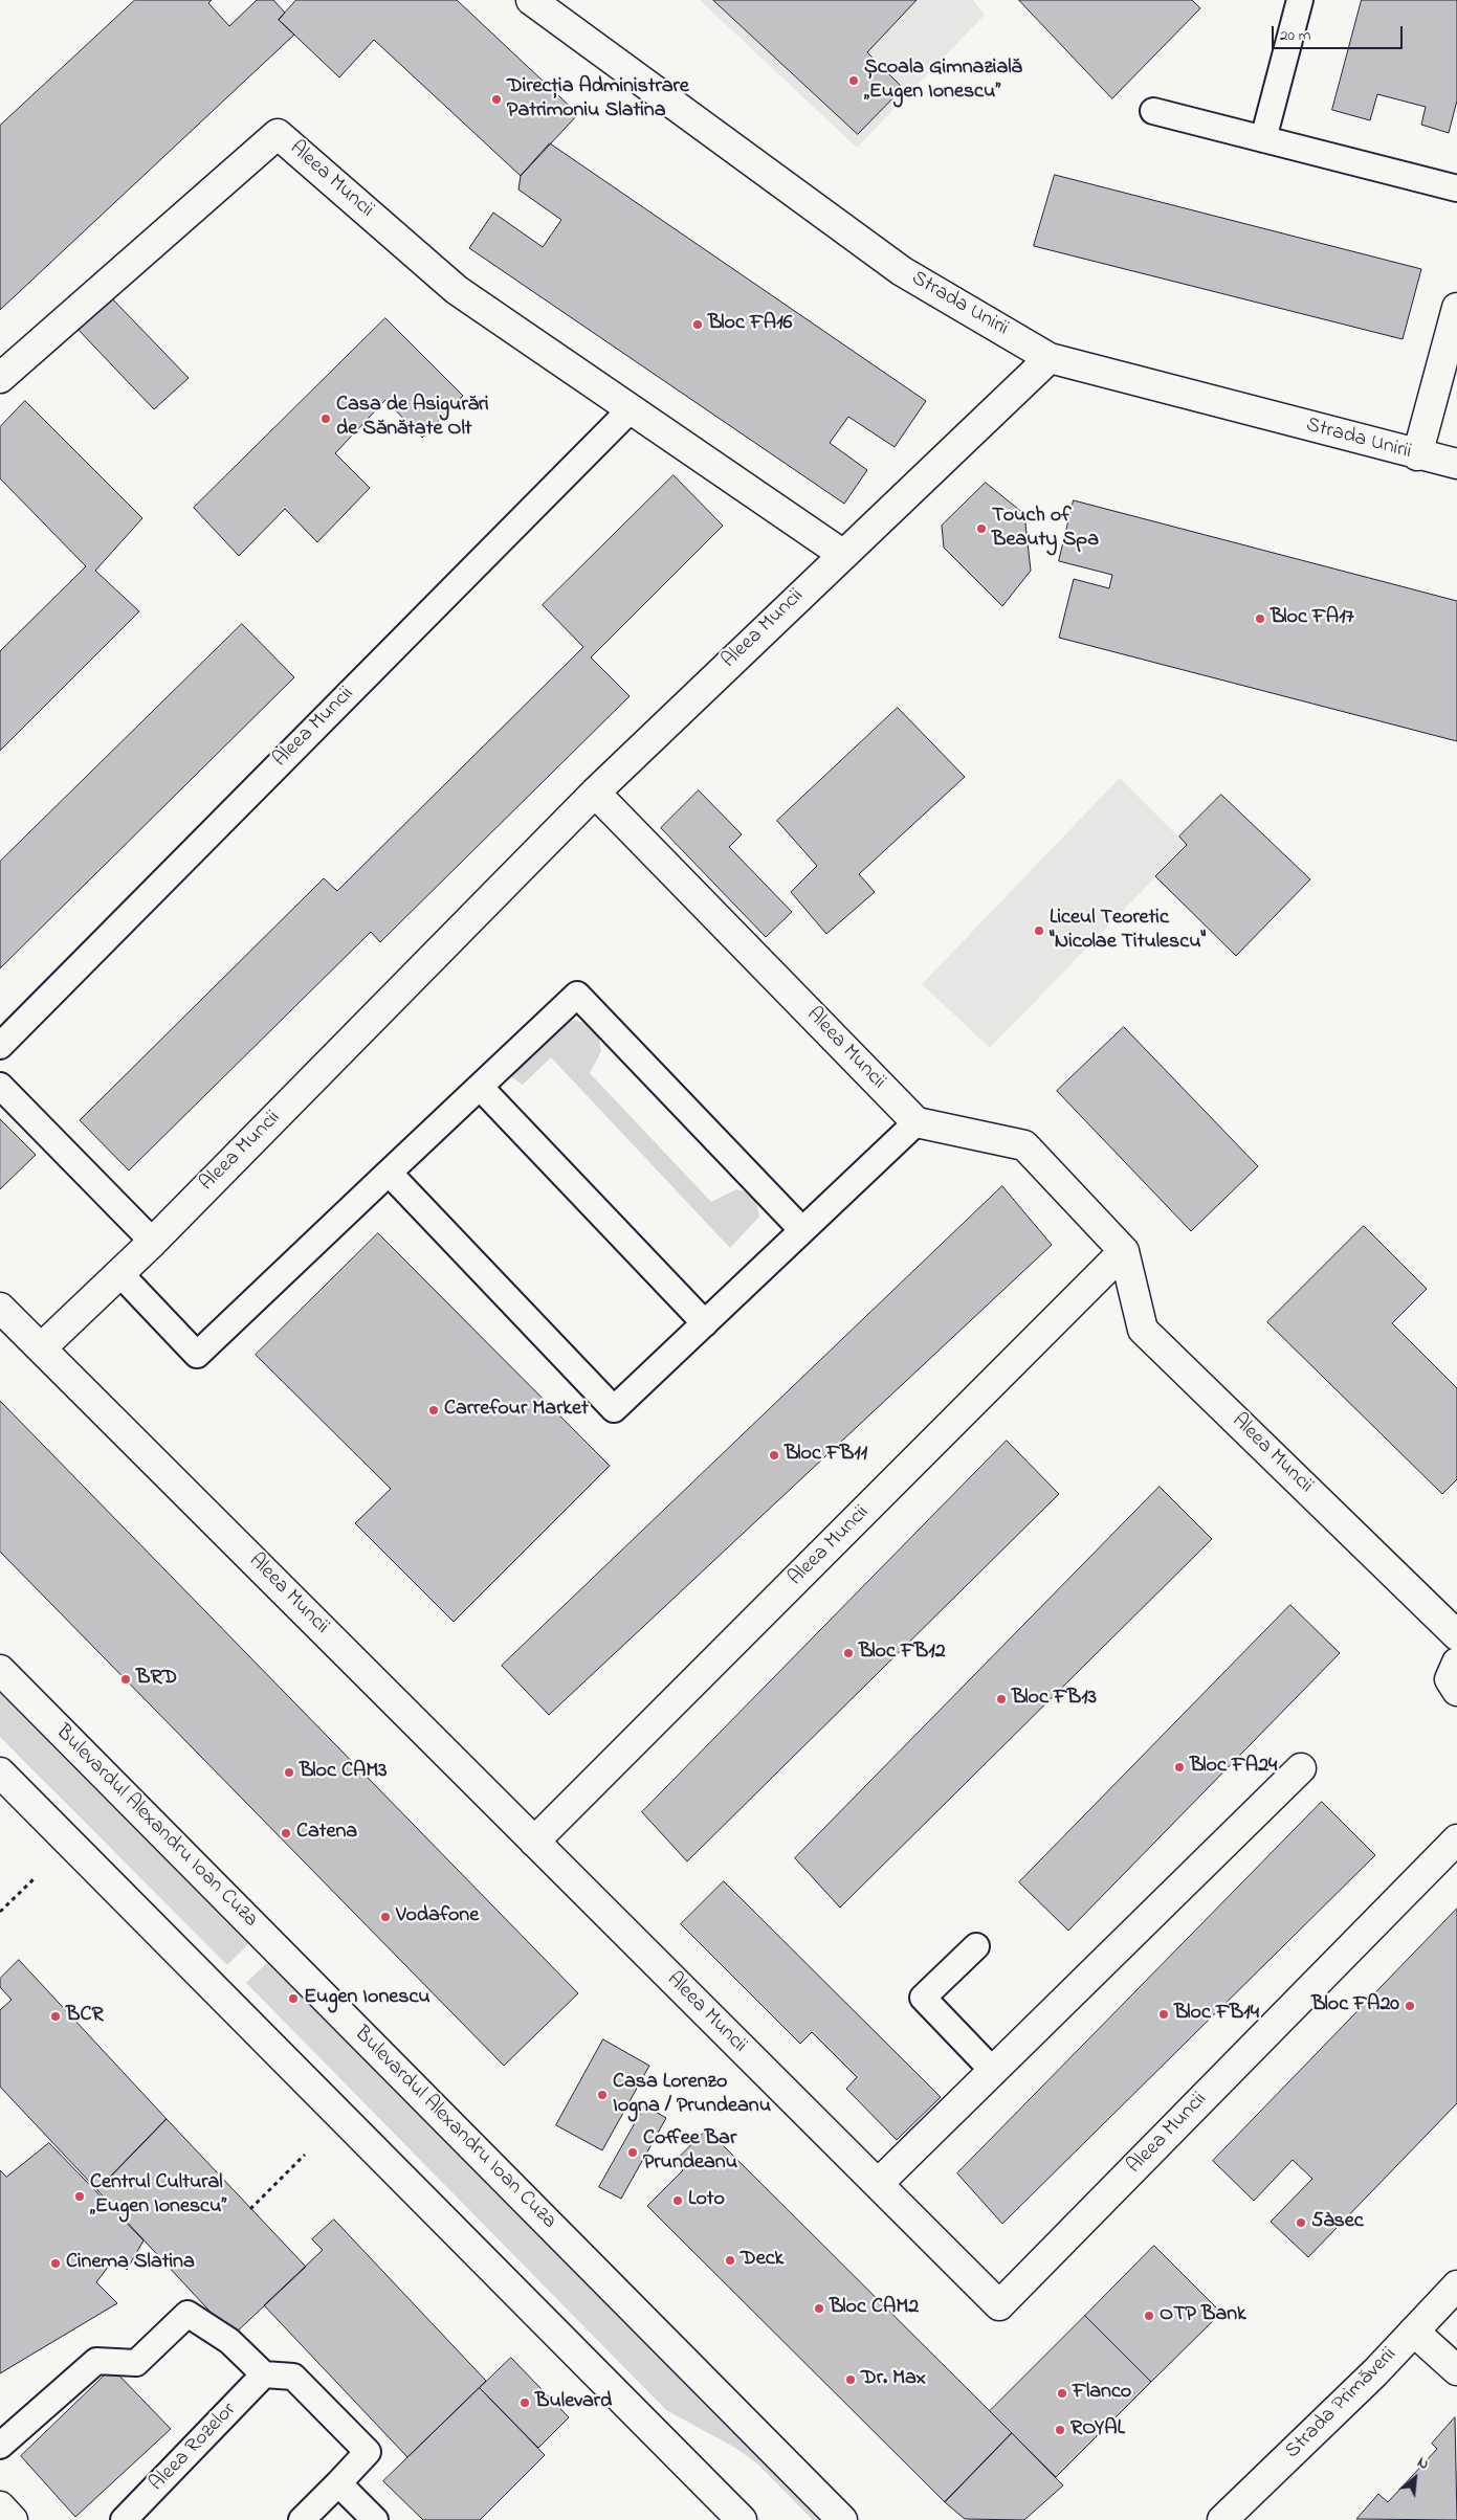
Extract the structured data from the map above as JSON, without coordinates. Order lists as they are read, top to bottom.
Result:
{
  "streets": {
    "street": [
      "Aleea Muncii",
      "Strada Unirii",
      "Bulevardul Alexandru Ioan Cuza",
      "Strada Primăverii"
    ],
    "lane": ["Aleea Rozelor"]
  },
  "crossings": [
    ["Aleea Muncii", "Strada Unirii"]
  ],
  "places": [
    "Școala Gimnazială „Eugen Ionescu”",
    "Direcția Administrare Patrimoniu Slatina",
    "Bloc FA16",
    "Casa de Asigurări de Sănătate Olt",
    "Touch of Beauty Spa",
    "Bloc FA17",
    "Liceul Teoretic \"Nicolae Titulescu\"",
    "Carrefour Market",
    "Bloc FB11",
    "Bloc FB12",
    "BRD",
    "Bloc FB13",
    "Bloc FA24",
    "Bloc CAM3",
    "Catena",
    "Vodafone",
    "Eugen Ionescu",
    "Bloc FA20",
    "Bloc FB14",
    "BCR",
    "Casa Lorenzo Iogna / Prundeanu",
    "Coffee Bar Prundeanu",
    "Centrul Cultural „Eugen Ionescu”",
    "Loto",
    "5àsec",
    "Deck",
    "Cinema Slatina",
    "Bloc CAM2",
    "OTP Bank",
    "Dr. Max",
    "Flanco",
    "Bulevard",
    "ROYAL"
  ],
  "scale_bar": "20 m",
  "north": "top right"
}
